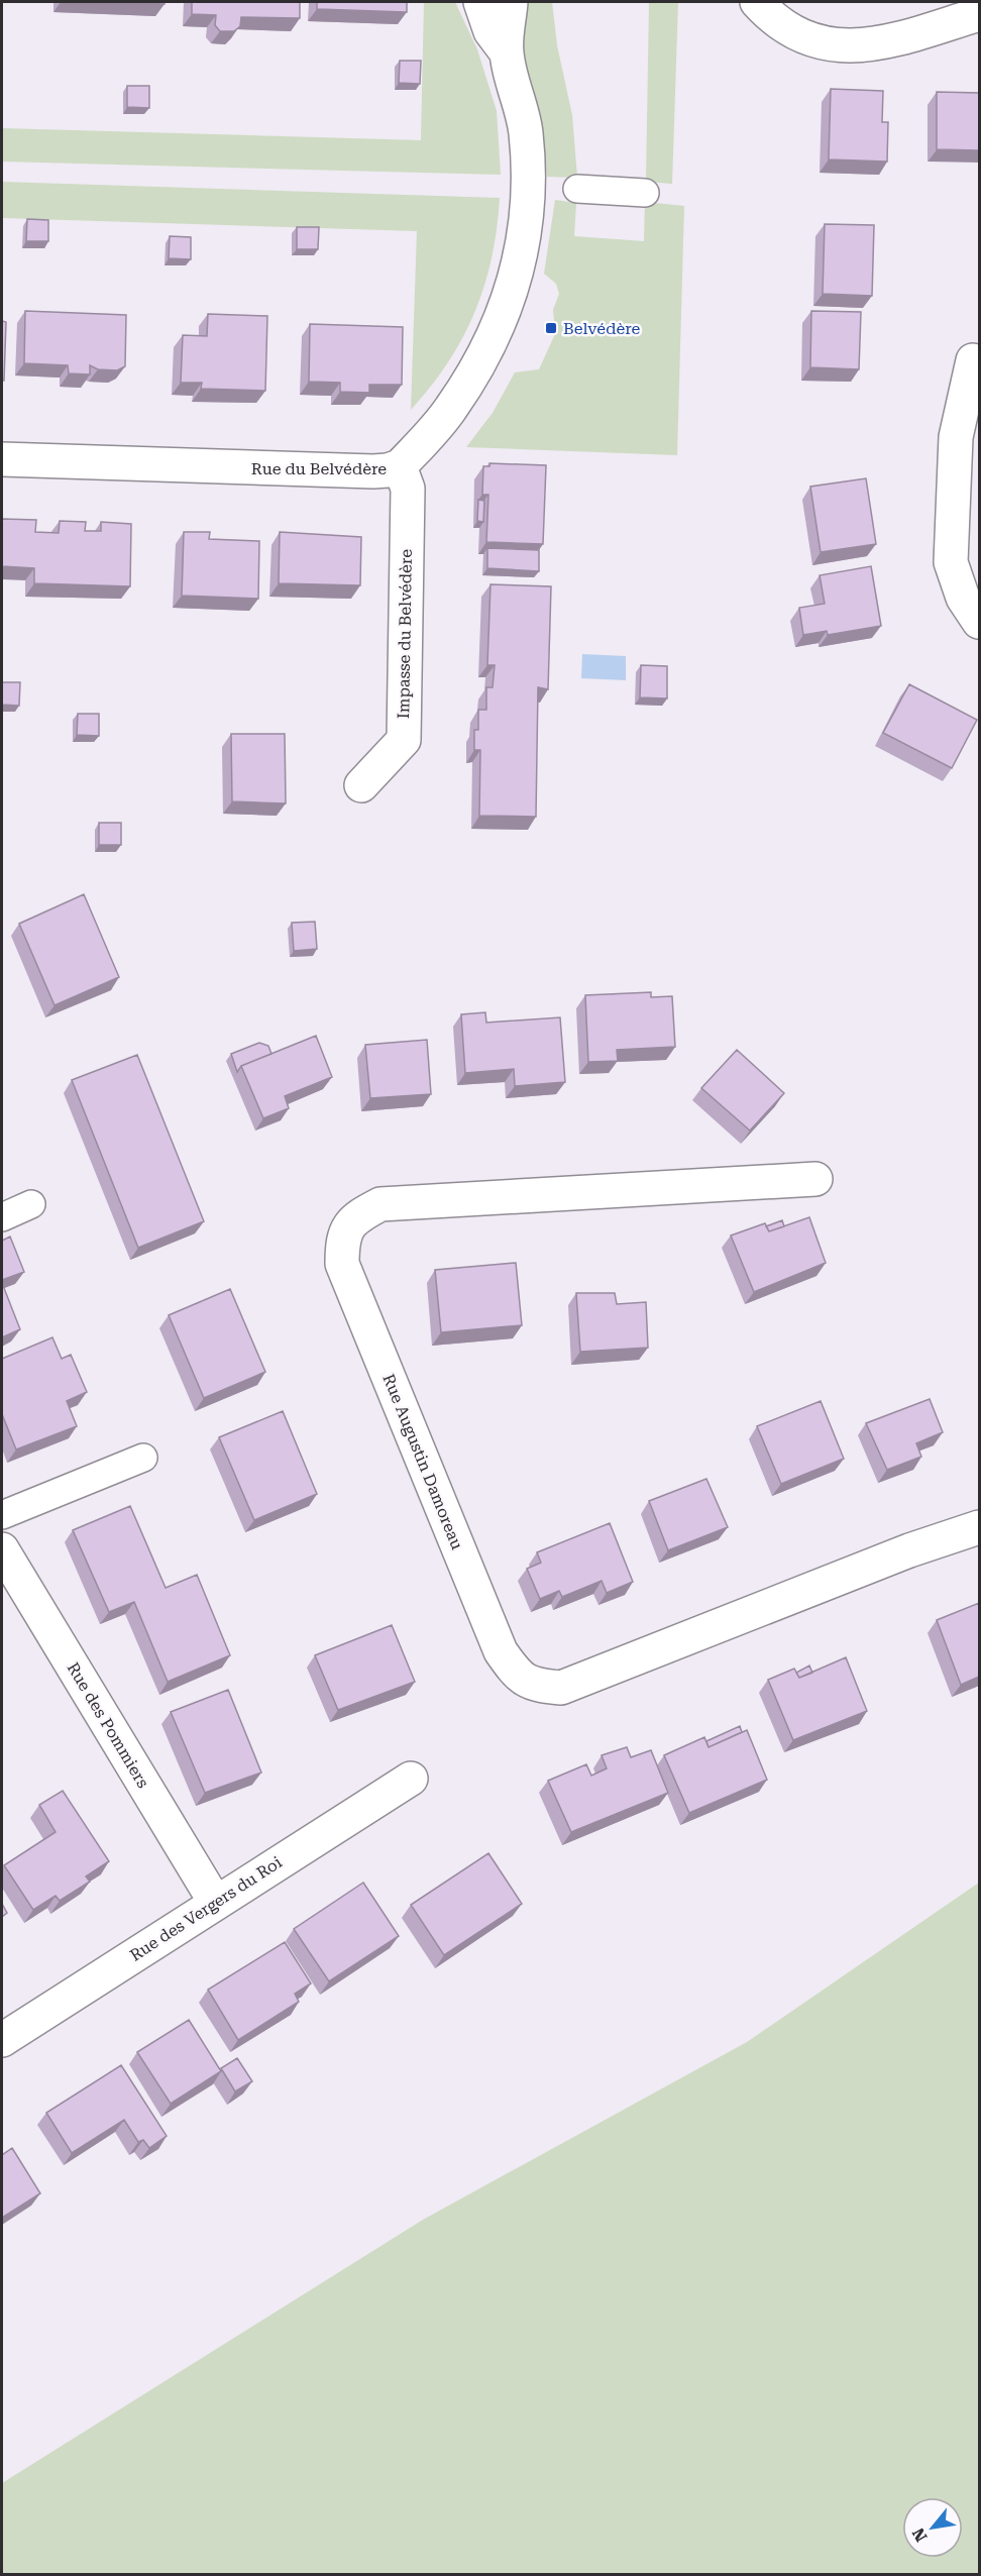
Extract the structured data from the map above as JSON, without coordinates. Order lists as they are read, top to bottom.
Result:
{
  "streets": {
    "street": [
      "Rue du Belvédère",
      "Impasse du Belvédère",
      "Rue Augustin Damoreau",
      "Rue des Pommiers",
      "Rue des Vergers du Roi"
    ]
  },
  "crossings": [
    ["Rue du Belvédère", "Impasse du Belvédère"],
    ["Rue des Pommiers", "Rue des Vergers du Roi"]
  ],
  "places": {
    "transit": ["Belvédère"]
  },
  "north": "bottom left"
}
